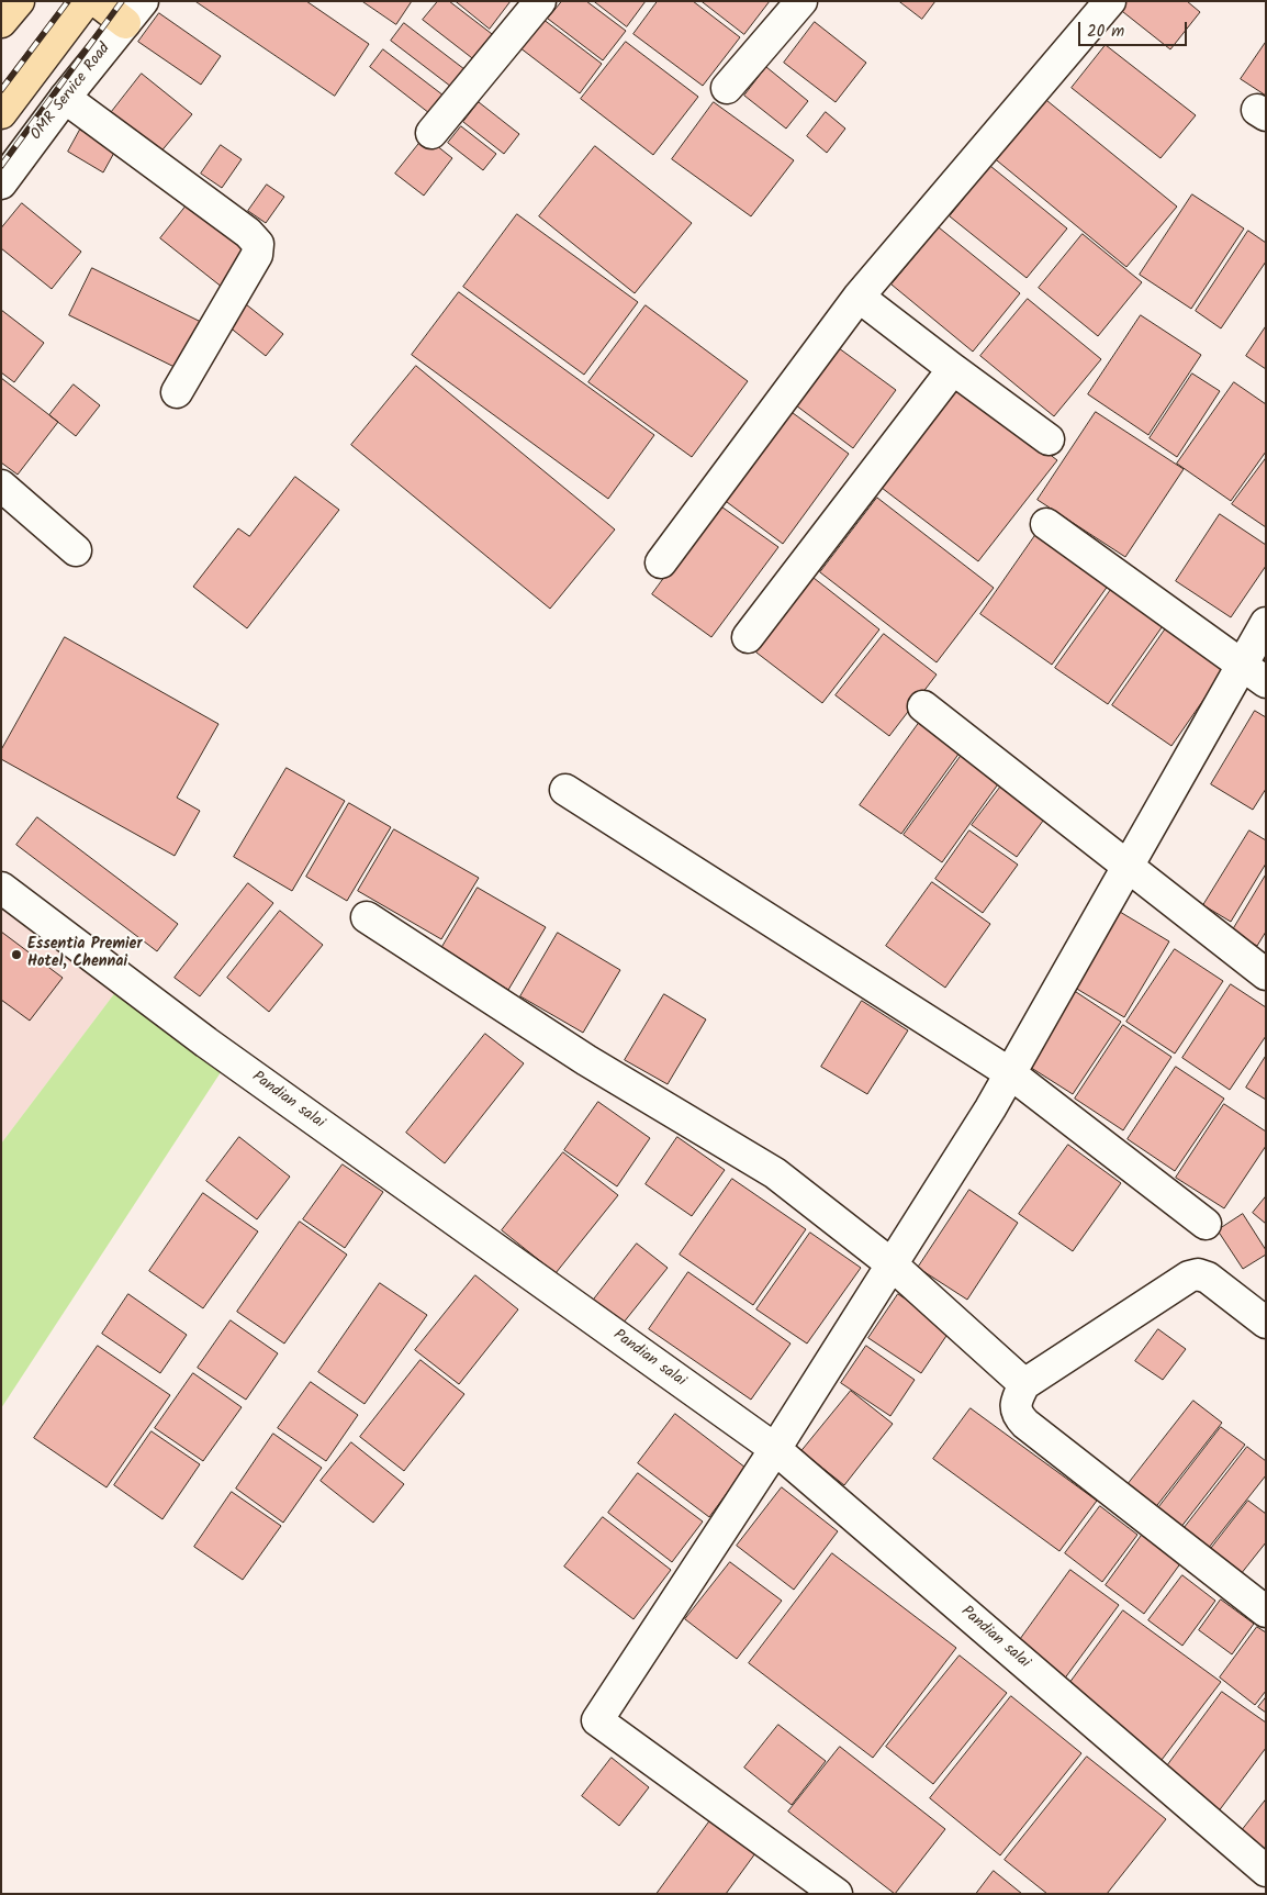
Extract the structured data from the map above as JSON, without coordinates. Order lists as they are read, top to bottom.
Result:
{
  "streets": {
    "street": ["OMR Service Road", "Pandian salai"]
  },
  "places": ["Essentia Premier Hotel, Chennai"],
  "scale_bar": "20 m"
}
